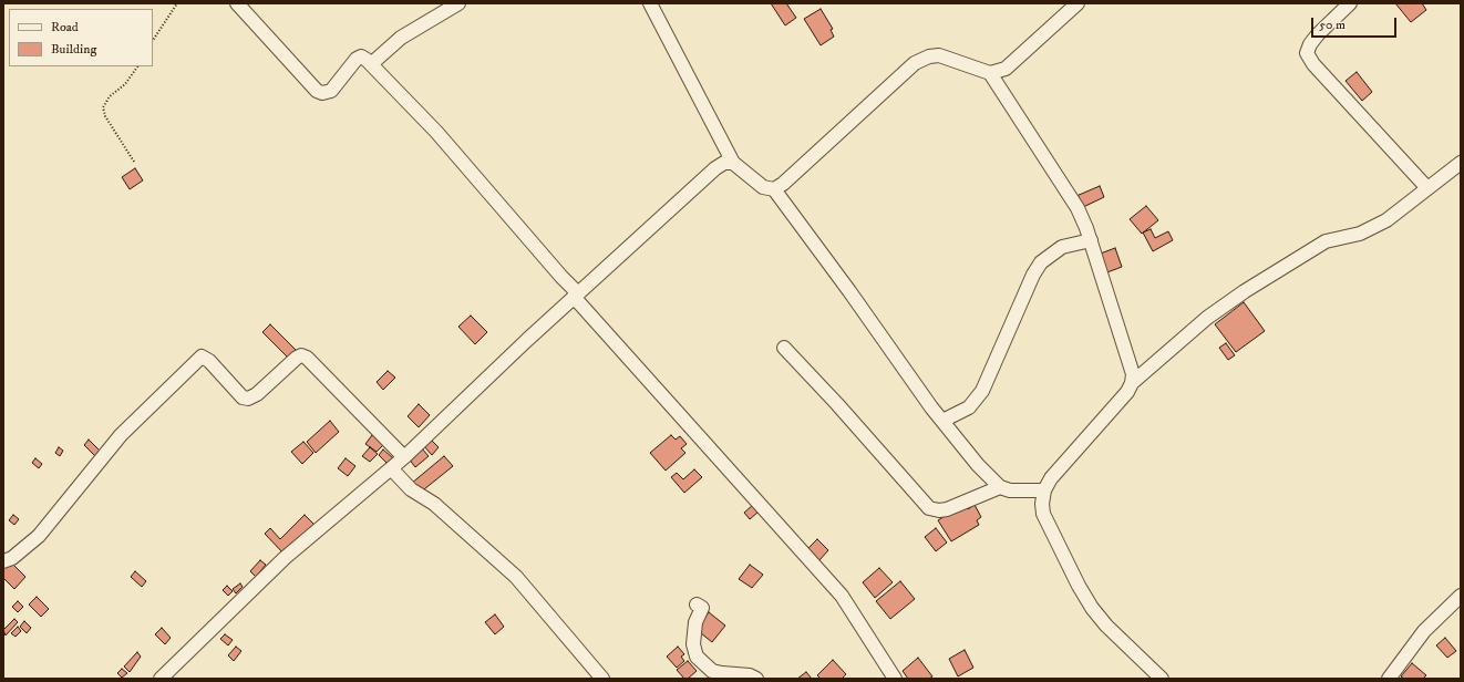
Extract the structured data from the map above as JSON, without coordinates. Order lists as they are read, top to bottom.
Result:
{
  "legend": ["Road", "Building"],
  "scale_bar": "50 m"
}
